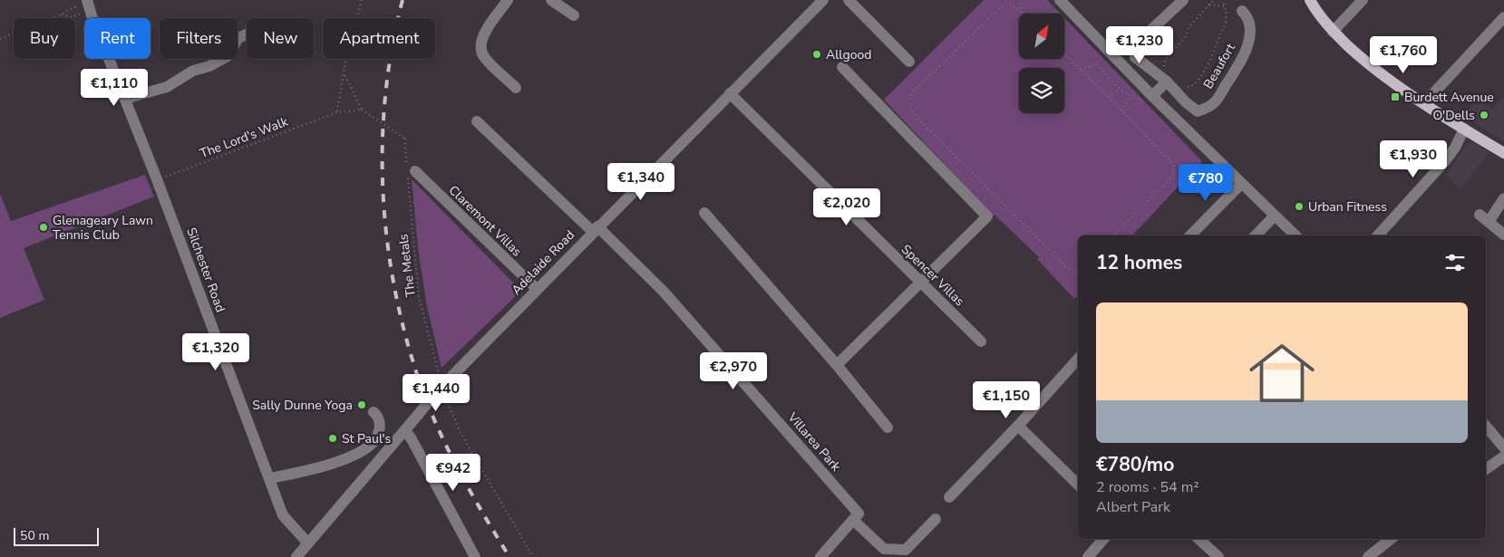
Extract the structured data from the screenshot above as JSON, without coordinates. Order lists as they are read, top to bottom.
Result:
{
  "streets": {
    "street": [
      "Beaufort",
      "Claremont Villas",
      "Adelaide Road",
      "Silchester Road",
      "Spencer Villas",
      "Villarea Park"
    ],
    "path": ["The Lord's Walk", "The Metals"]
  },
  "crossings": [
    ["The Lord's Walk", "Silchester Road"],
    ["Claremont Villas", "Adelaide Road"],
    ["Claremont Villas", "The Metals"],
    ["Adelaide Road", "The Metals"],
    ["Adelaide Road", "Silchester Road"],
    ["Adelaide Road", "Spencer Villas"],
    ["Adelaide Road", "Villarea Park"]
  ],
  "places": {
    "other": [
      "Allgood",
      "O'Dells",
      "Urban Fitness",
      "Glenageary Lawn Tennis Club",
      "Sally Dunne Yoga",
      "St Paul's"
    ],
    "transit": ["Burdett Avenue"]
  },
  "scale_bar": "50 m",
  "north": "top right",
  "page": {
    "chip": [
      "Buy",
      "Rent",
      "Filters",
      "New",
      "Apartment"
    ],
    "price": [
      "€1,230",
      "€1,760",
      "€1,110",
      "€1,930",
      "€1,340",
      "€780",
      "€2,020",
      "€1,320",
      "€2,970",
      "€1,440",
      "€1,150",
      "€942"
    ],
    "heading": "12 homes",
    "list": [
      {
        "name": "€780/mo",
        "note": "2 rooms · 54 m² · Albert Park"
      }
    ],
    "scale": "50 m"
  }
}
